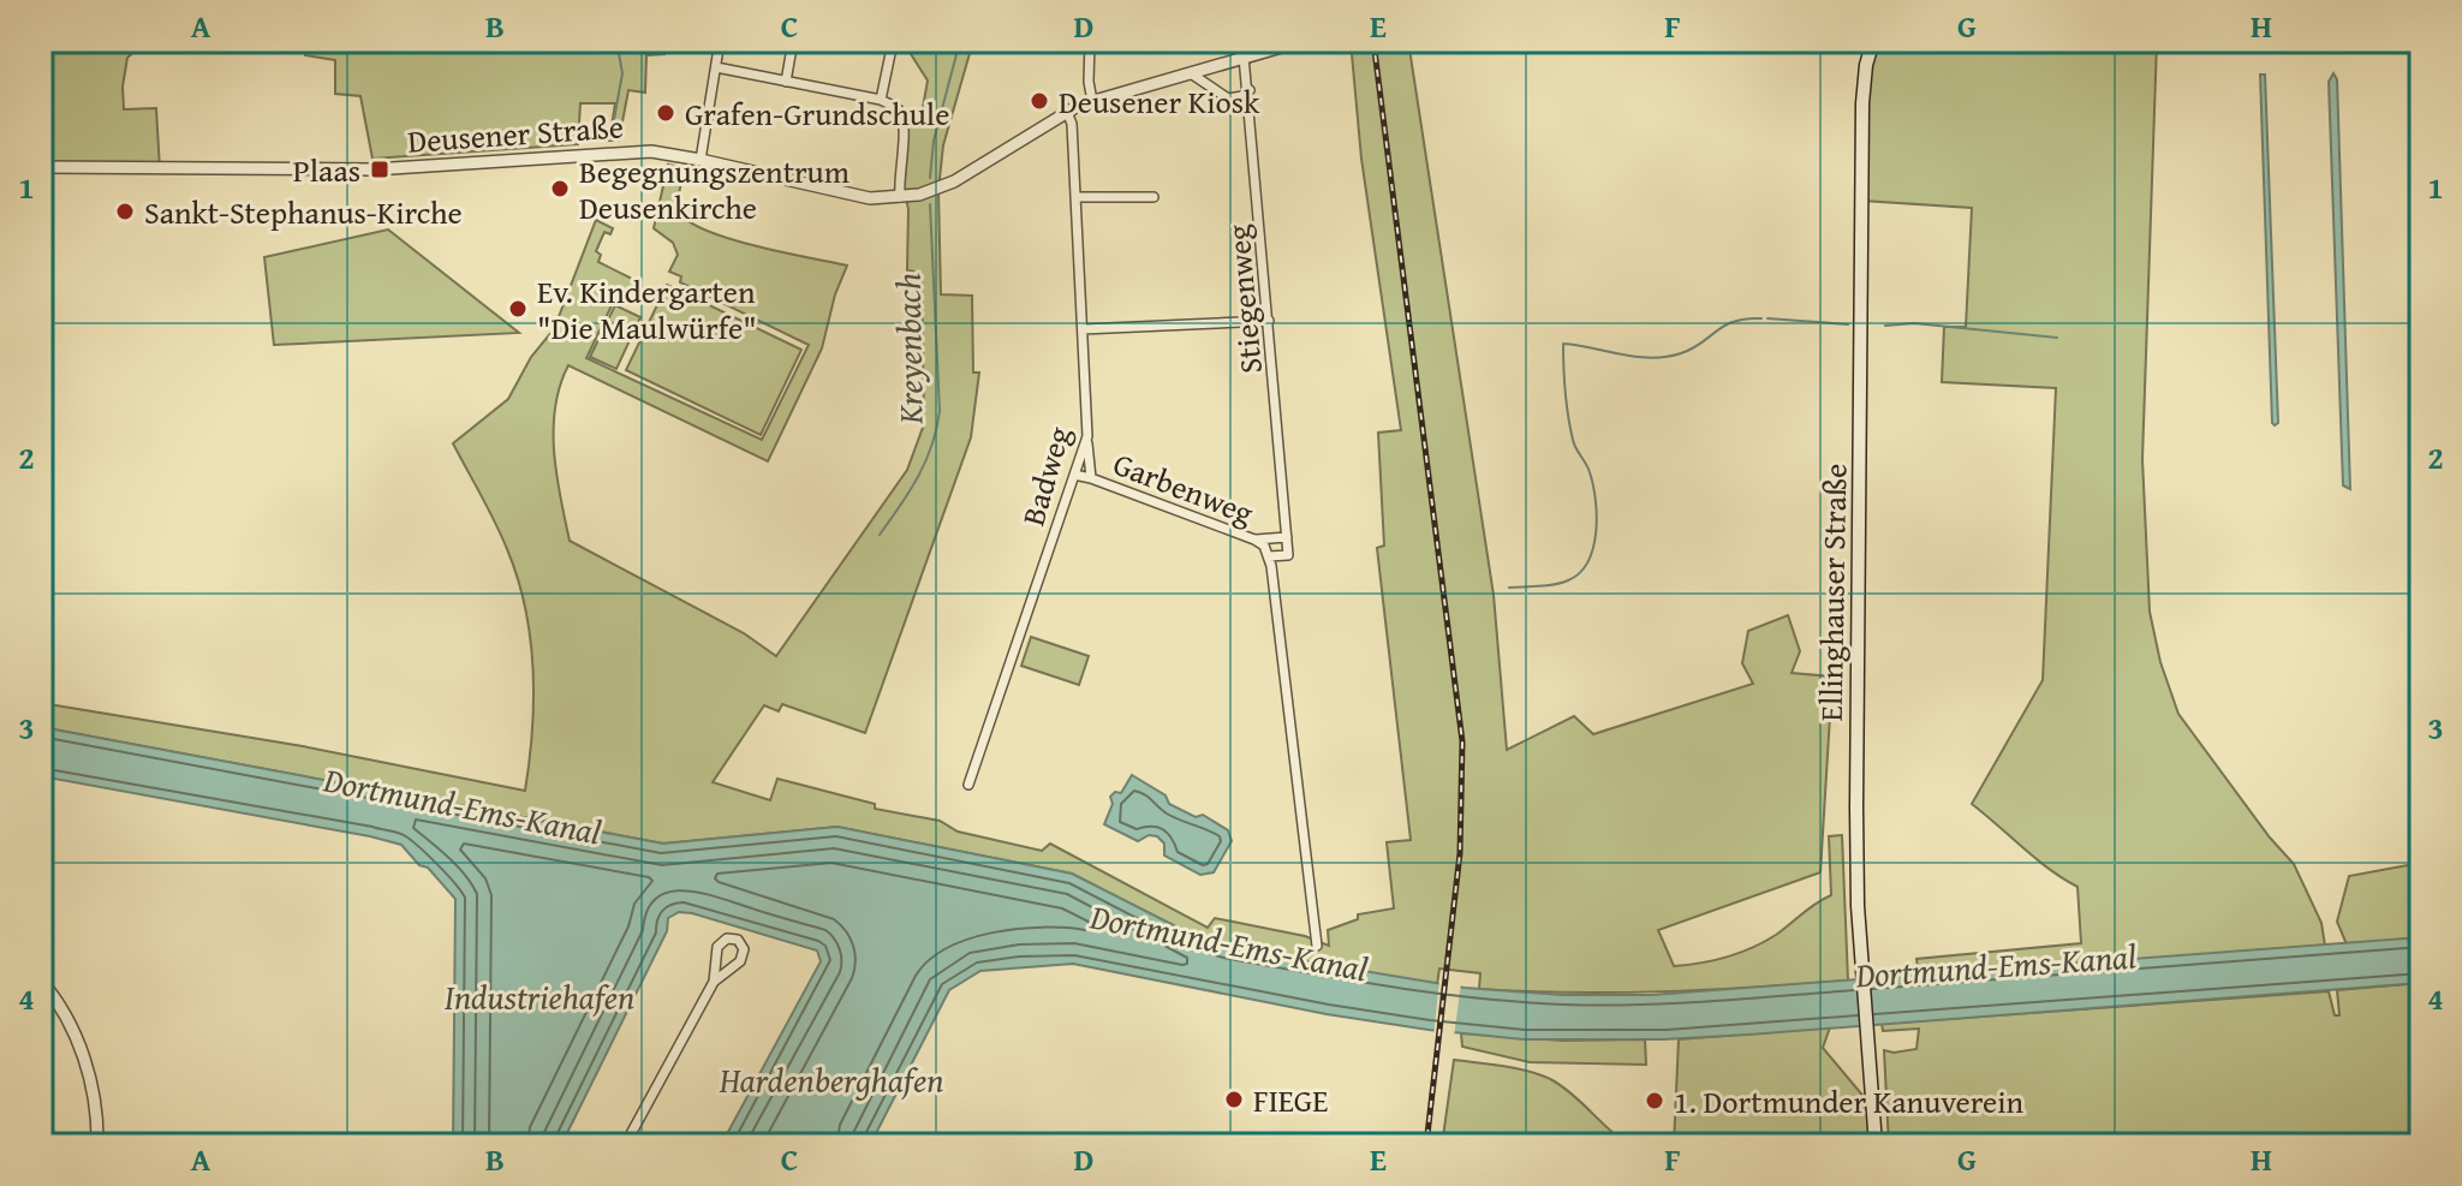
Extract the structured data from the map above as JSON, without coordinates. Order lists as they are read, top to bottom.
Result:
{
  "streets": {
    "main road": ["Ellinghauser Straße"],
    "street": [
      "Deusener Straße",
      "Stiegenweg",
      "Badweg",
      "Garbenweg"
    ]
  },
  "crossings": [
    ["Deusener Straße", "Stiegenweg"],
    ["Deusener Straße", "Badweg"],
    ["Badweg", "Garbenweg"]
  ],
  "water": [
    "Kreyenbach",
    "Dortmund-Ems-Kanal",
    "Industriehafen",
    "Hardenberghafen"
  ],
  "places": {
    "other": [
      "Deusener Kiosk",
      "Grafen-Grundschule",
      "Begegnungszentrum Deusenkirche",
      "Sankt-Stephanus-Kirche",
      "Ev. Kindergarten \"Die Maulwürfe\"",
      "FIEGE",
      "1. Dortmunder Kanuverein"
    ],
    "transit": ["Plaas"]
  },
  "grid": {
    "columns": [
      "A",
      "B",
      "C",
      "D",
      "E",
      "F",
      "G",
      "H"
    ],
    "rows": [
      "1",
      "2",
      "3",
      "4"
    ]
  }
}
